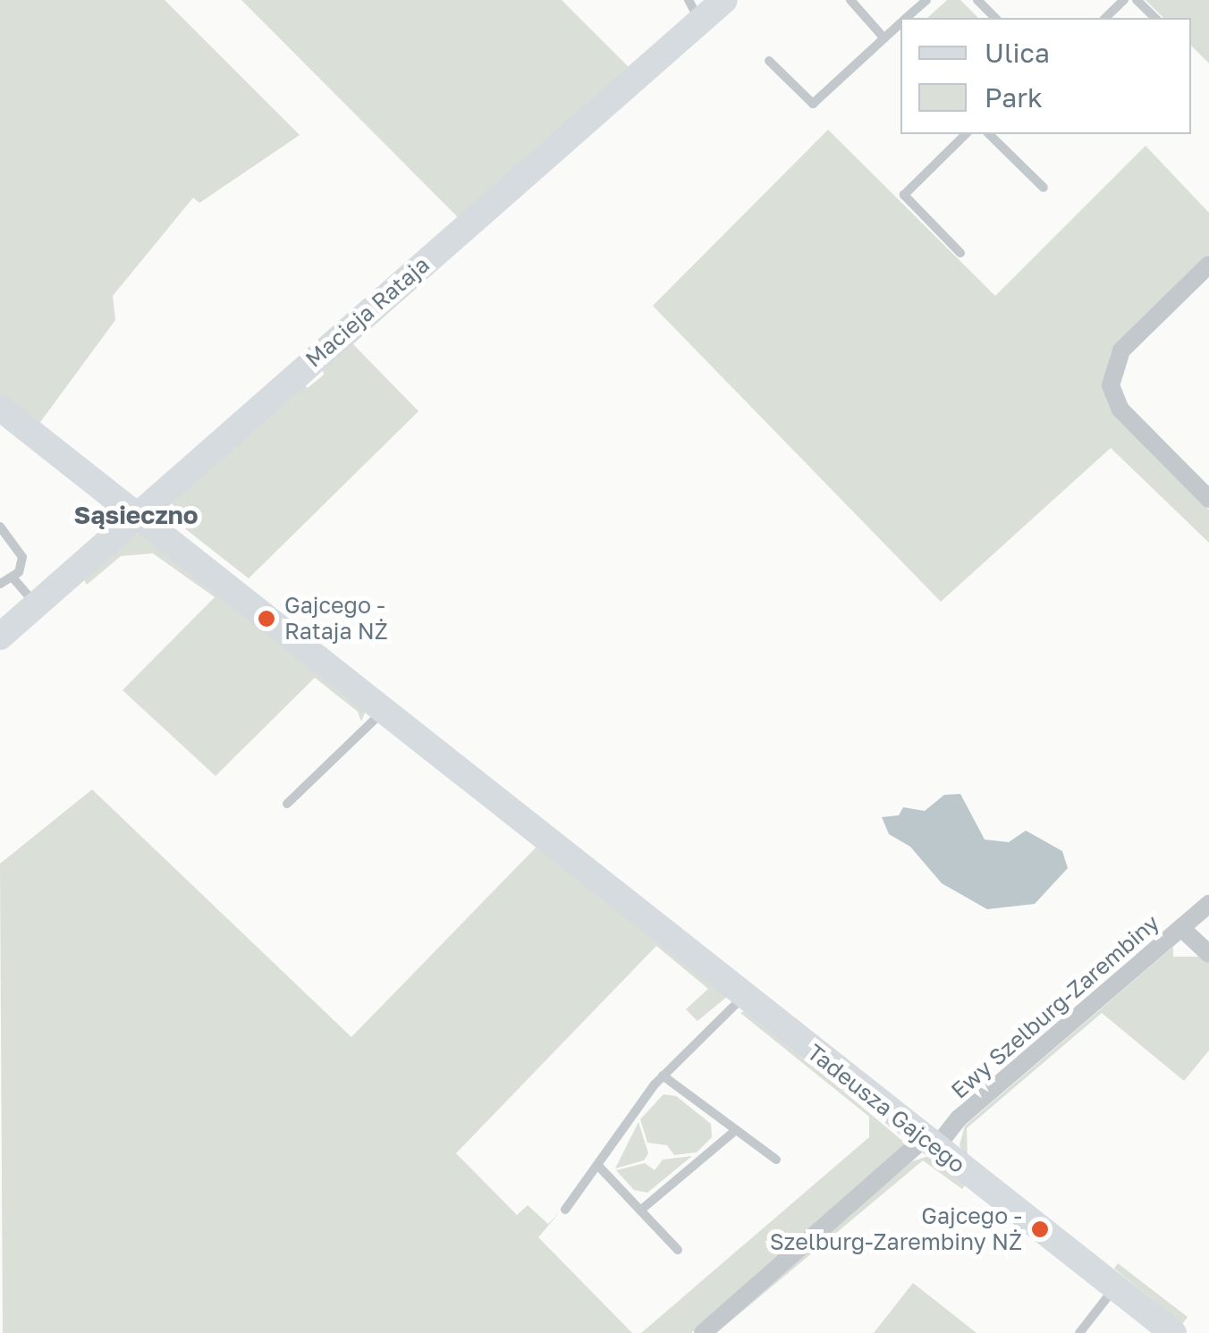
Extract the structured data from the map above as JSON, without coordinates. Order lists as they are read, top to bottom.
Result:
{
  "streets": {
    "street": ["Macieja Rataja", "Ewy Szelburg-Zarembiny", "Tadeusza Gajcego"]
  },
  "crossings": [
    ["Macieja Rataja", "Tadeusza Gajcego"],
    ["Ewy Szelburg-Zarembiny", "Tadeusza Gajcego"]
  ],
  "districts": ["Sąsieczno"],
  "places": ["Gajcego - Rataja NŻ", "Gajcego - Szelburg-Zarembiny NŻ"],
  "legend": ["Ulica", "Park"]
}
